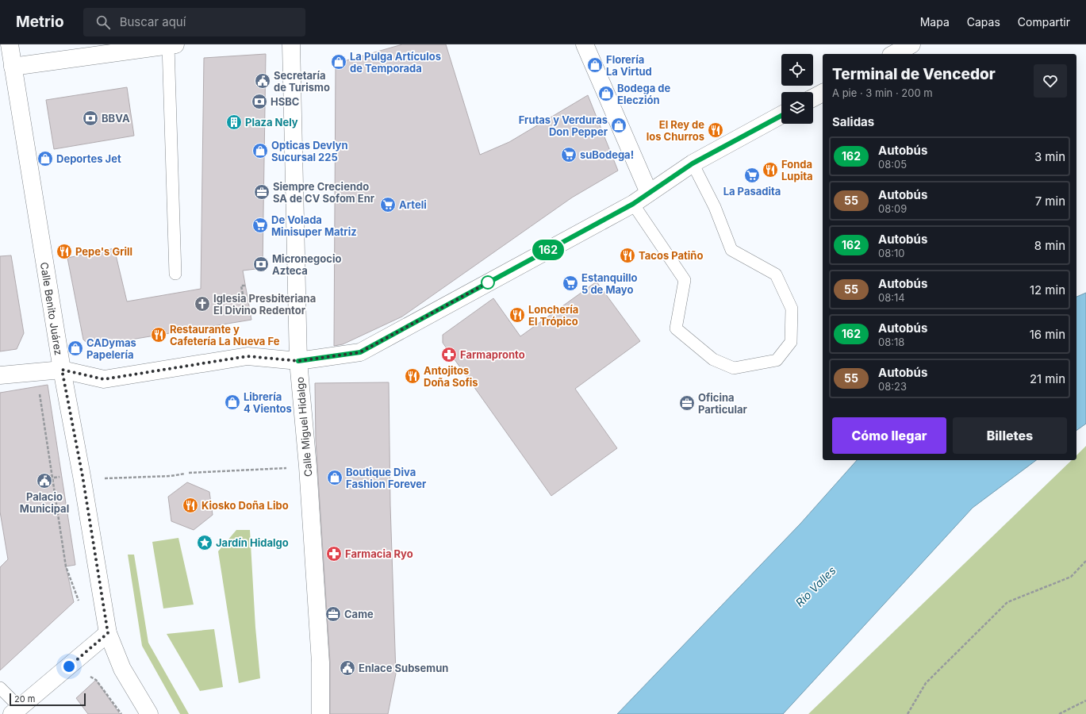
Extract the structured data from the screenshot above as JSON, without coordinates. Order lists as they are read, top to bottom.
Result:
{
  "streets": {
    "street": ["Calle Benito Juárez", "Calle Miguel Hidalgo"]
  },
  "water": ["Río Valles"],
  "places": {
    "shop": [
      "La Pulga Artículos de Temporada",
      "Florería La Virtud",
      "Bodega de Eleczión",
      "Frutas y Verduras Don Pepper",
      "Opticas Devlyn Sucursal 225",
      "Deportes Jet",
      "CADymas Papelería",
      "Librería 4 Vientos",
      "Boutique Diva Fashion Forever"
    ],
    "public building": ["Secretaría de Turismo", "Palacio Municipal", "Enlace Subsemun"],
    "bank": ["HSBC", "BBVA", "Micronegocio Azteca"],
    "building": ["Plaza Nely"],
    "restaurant": [
      "El Rey de los Churros",
      "Fonda Lupita",
      "Pepe's Grill",
      "Tacos Patiño",
      "Lonchería El Trópico",
      "Restaurante y Cafetería La Nueva Fe",
      "Antojitos Doña Sofis",
      "Kiosko Doña Libo"
    ],
    "supermarket": [
      "suBodega!",
      "La Pasadita",
      "Arteli",
      "De Volada Minisuper Matriz",
      "Estanquillo 5 de Mayo"
    ],
    "office": ["Siempre Creciendo SA de CV Sofom Enr", "Oficina Particular", "Came"],
    "church": ["Iglesia Presbiteriana El Divino Redentor"],
    "pharmacy": ["Farmapronto", "Farmacia Ryo"],
    "place": ["Jardín Hidalgo"]
  },
  "lines": ["bus line 162"],
  "scale_bar": "20 m",
  "page": {
    "header": "Metrio",
    "search": "Buscar aquí",
    "nav": ["Mapa", "Capas", "Compartir"],
    "on_map": "162",
    "heading": [
      ["Terminal de Vencedor", "A pie · 3 min · 200 m"],
      "Salidas"
    ],
    "list": [
      {
        "mark": "162",
        "name": "Autobús",
        "note": "08:05",
        "value": "3 min"
      },
      {
        "mark": "55",
        "name": "Autobús",
        "note": "08:09",
        "value": "7 min"
      },
      {
        "mark": "162",
        "name": "Autobús",
        "note": "08:10",
        "value": "8 min"
      },
      {
        "mark": "55",
        "name": "Autobús",
        "note": "08:14",
        "value": "12 min"
      },
      {
        "mark": "162",
        "name": "Autobús",
        "note": "08:18",
        "value": "16 min"
      },
      {
        "mark": "55",
        "name": "Autobús",
        "note": "08:23",
        "value": "21 min"
      }
    ],
    "buttons": ["Cómo llegar", "Billetes"],
    "scale": "20 m"
  }
}
